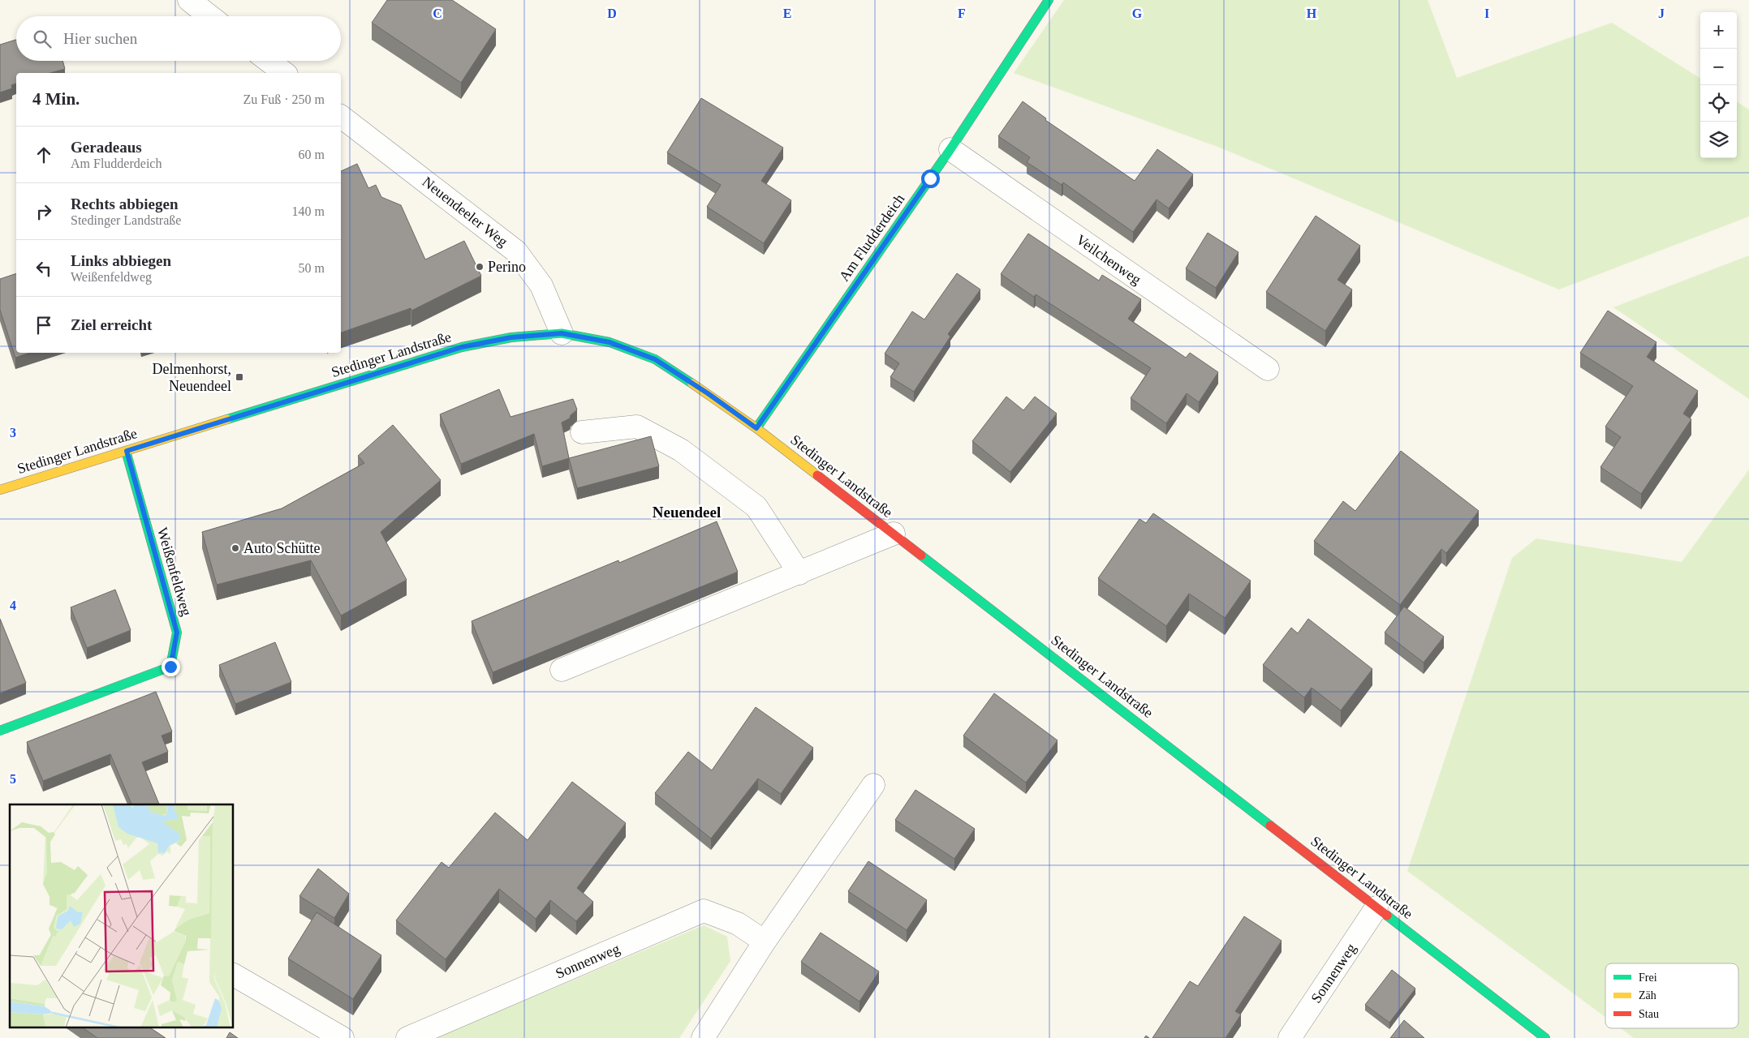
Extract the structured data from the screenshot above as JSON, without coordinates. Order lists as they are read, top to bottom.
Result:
{
  "streets": {
    "main road": ["Am Fludderdeich", "Stedinger Landstraße", "Weißenfeldweg"],
    "street": ["Neuendeeler Weg", "Veilchenweg", "Sonnenweg"]
  },
  "crossings": [
    ["Neuendeeler Weg", "Stedinger Landstraße"],
    ["Am Fludderdeich", "Veilchenweg"],
    ["Am Fludderdeich", "Stedinger Landstraße"],
    ["Stedinger Landstraße", "Weißenfeldweg"],
    ["Stedinger Landstraße", "Sonnenweg"]
  ],
  "districts": ["Neuendeel"],
  "places": {
    "other": ["Perino", "Auto Schütte"],
    "transit": ["Delmenhorst, Neuendeel"]
  },
  "legend": ["Frei", "Zäh", "Stau"],
  "page": {
    "map_buttons": ["+", "−"],
    "search": "Hier suchen",
    "heading": ["4 Min.", "Zu Fuß · 250 m"],
    "list": [
      ["Geradeaus", "Am Fludderdeich", "60 m"],
      ["Rechts abbiegen", "Stedinger Landstraße", "140 m"],
      ["Links abbiegen", "Weißenfeldweg", "50 m"],
      "Ziel erreicht"
    ]
  },
  "grid": {
    "columns": [
      "C",
      "D",
      "E",
      "F",
      "G",
      "H",
      "I",
      "J"
    ],
    "rows": ["3", "4", "5"]
  }
}
